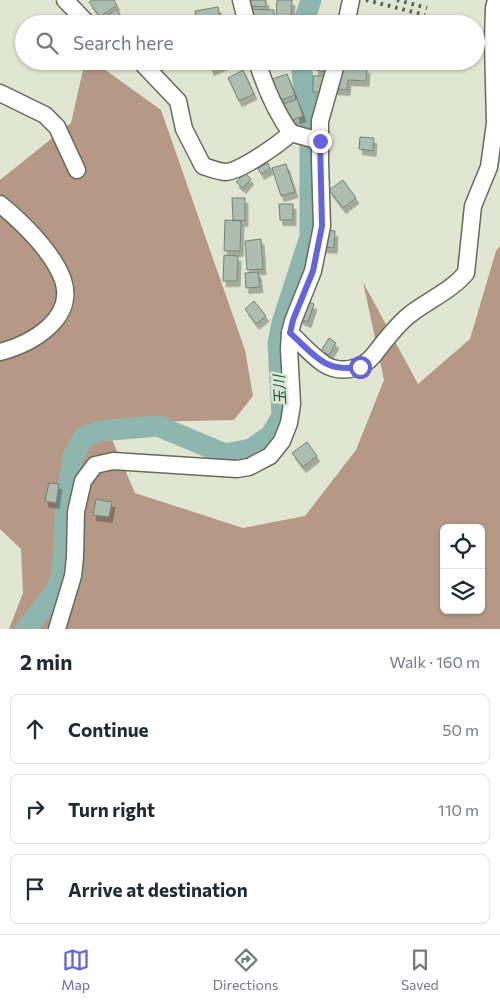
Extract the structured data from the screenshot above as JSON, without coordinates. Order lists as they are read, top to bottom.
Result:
{
  "water": ["玉川"],
  "page": {
    "search": "Search here",
    "heading": ["2 min", "Walk · 160 m"],
    "list": [
      ["Continue", "50 m"],
      ["Turn right", "110 m"],
      "Arrive at destination"
    ],
    "nav": ["Map", "Directions", "Saved"]
  }
}
